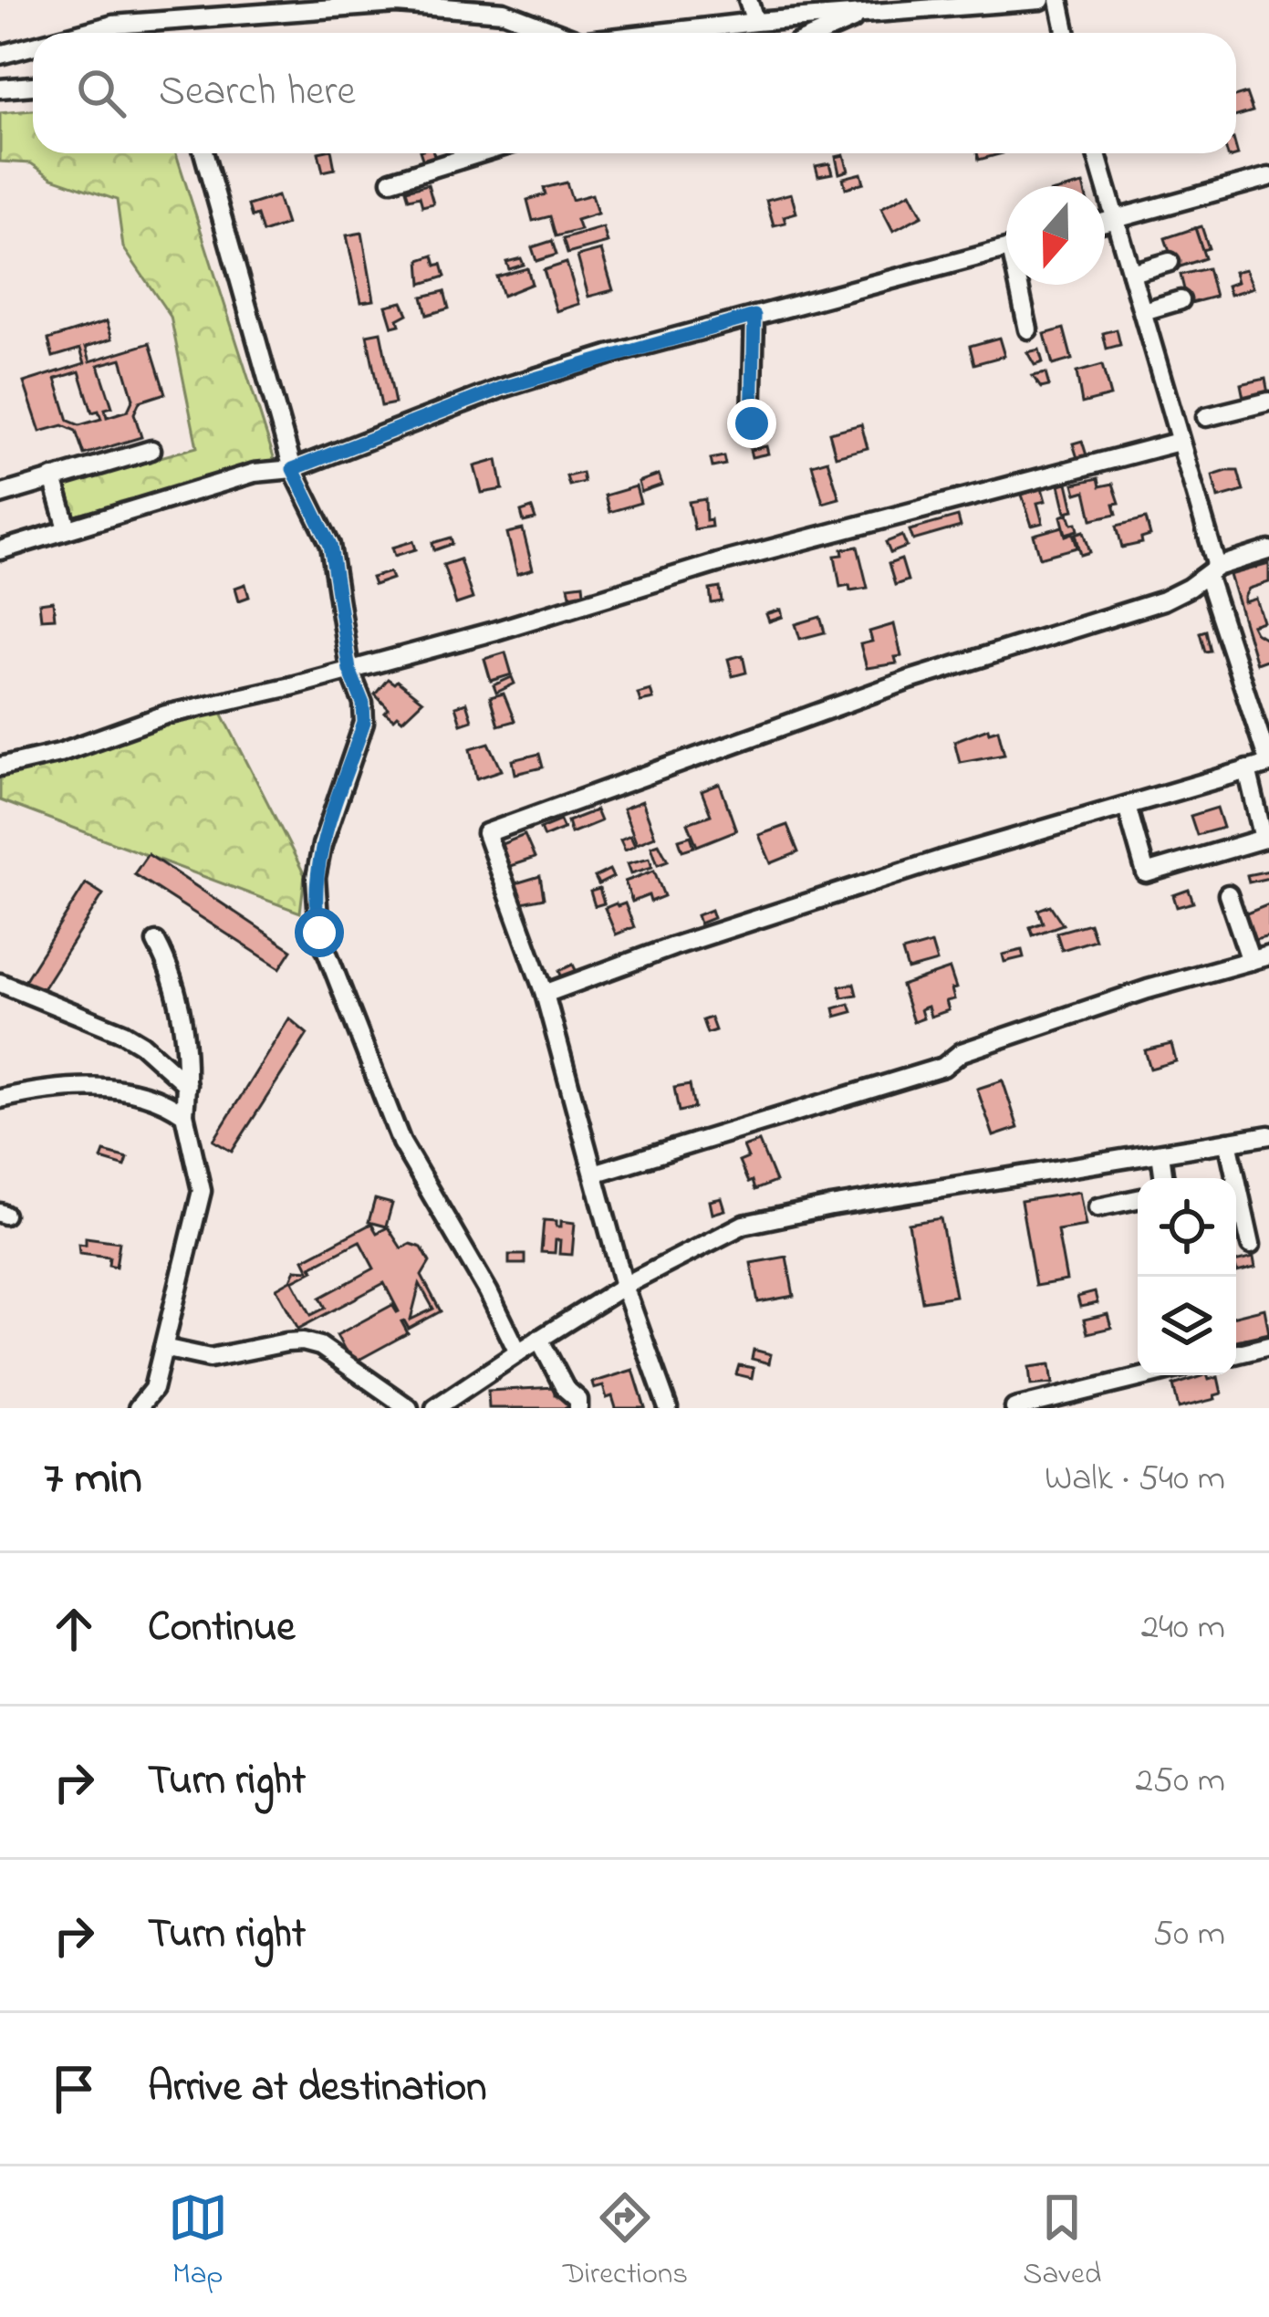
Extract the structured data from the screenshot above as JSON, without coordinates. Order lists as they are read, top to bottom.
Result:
{
  "north": "bottom",
  "page": {
    "search": "Search here",
    "heading": ["7 min", "Walk · 540 m"],
    "list": [
      ["Continue", "240 m"],
      ["Turn right", "250 m"],
      ["Turn right", "50 m"],
      "Arrive at destination"
    ],
    "nav": ["Map", "Directions", "Saved"]
  }
}
